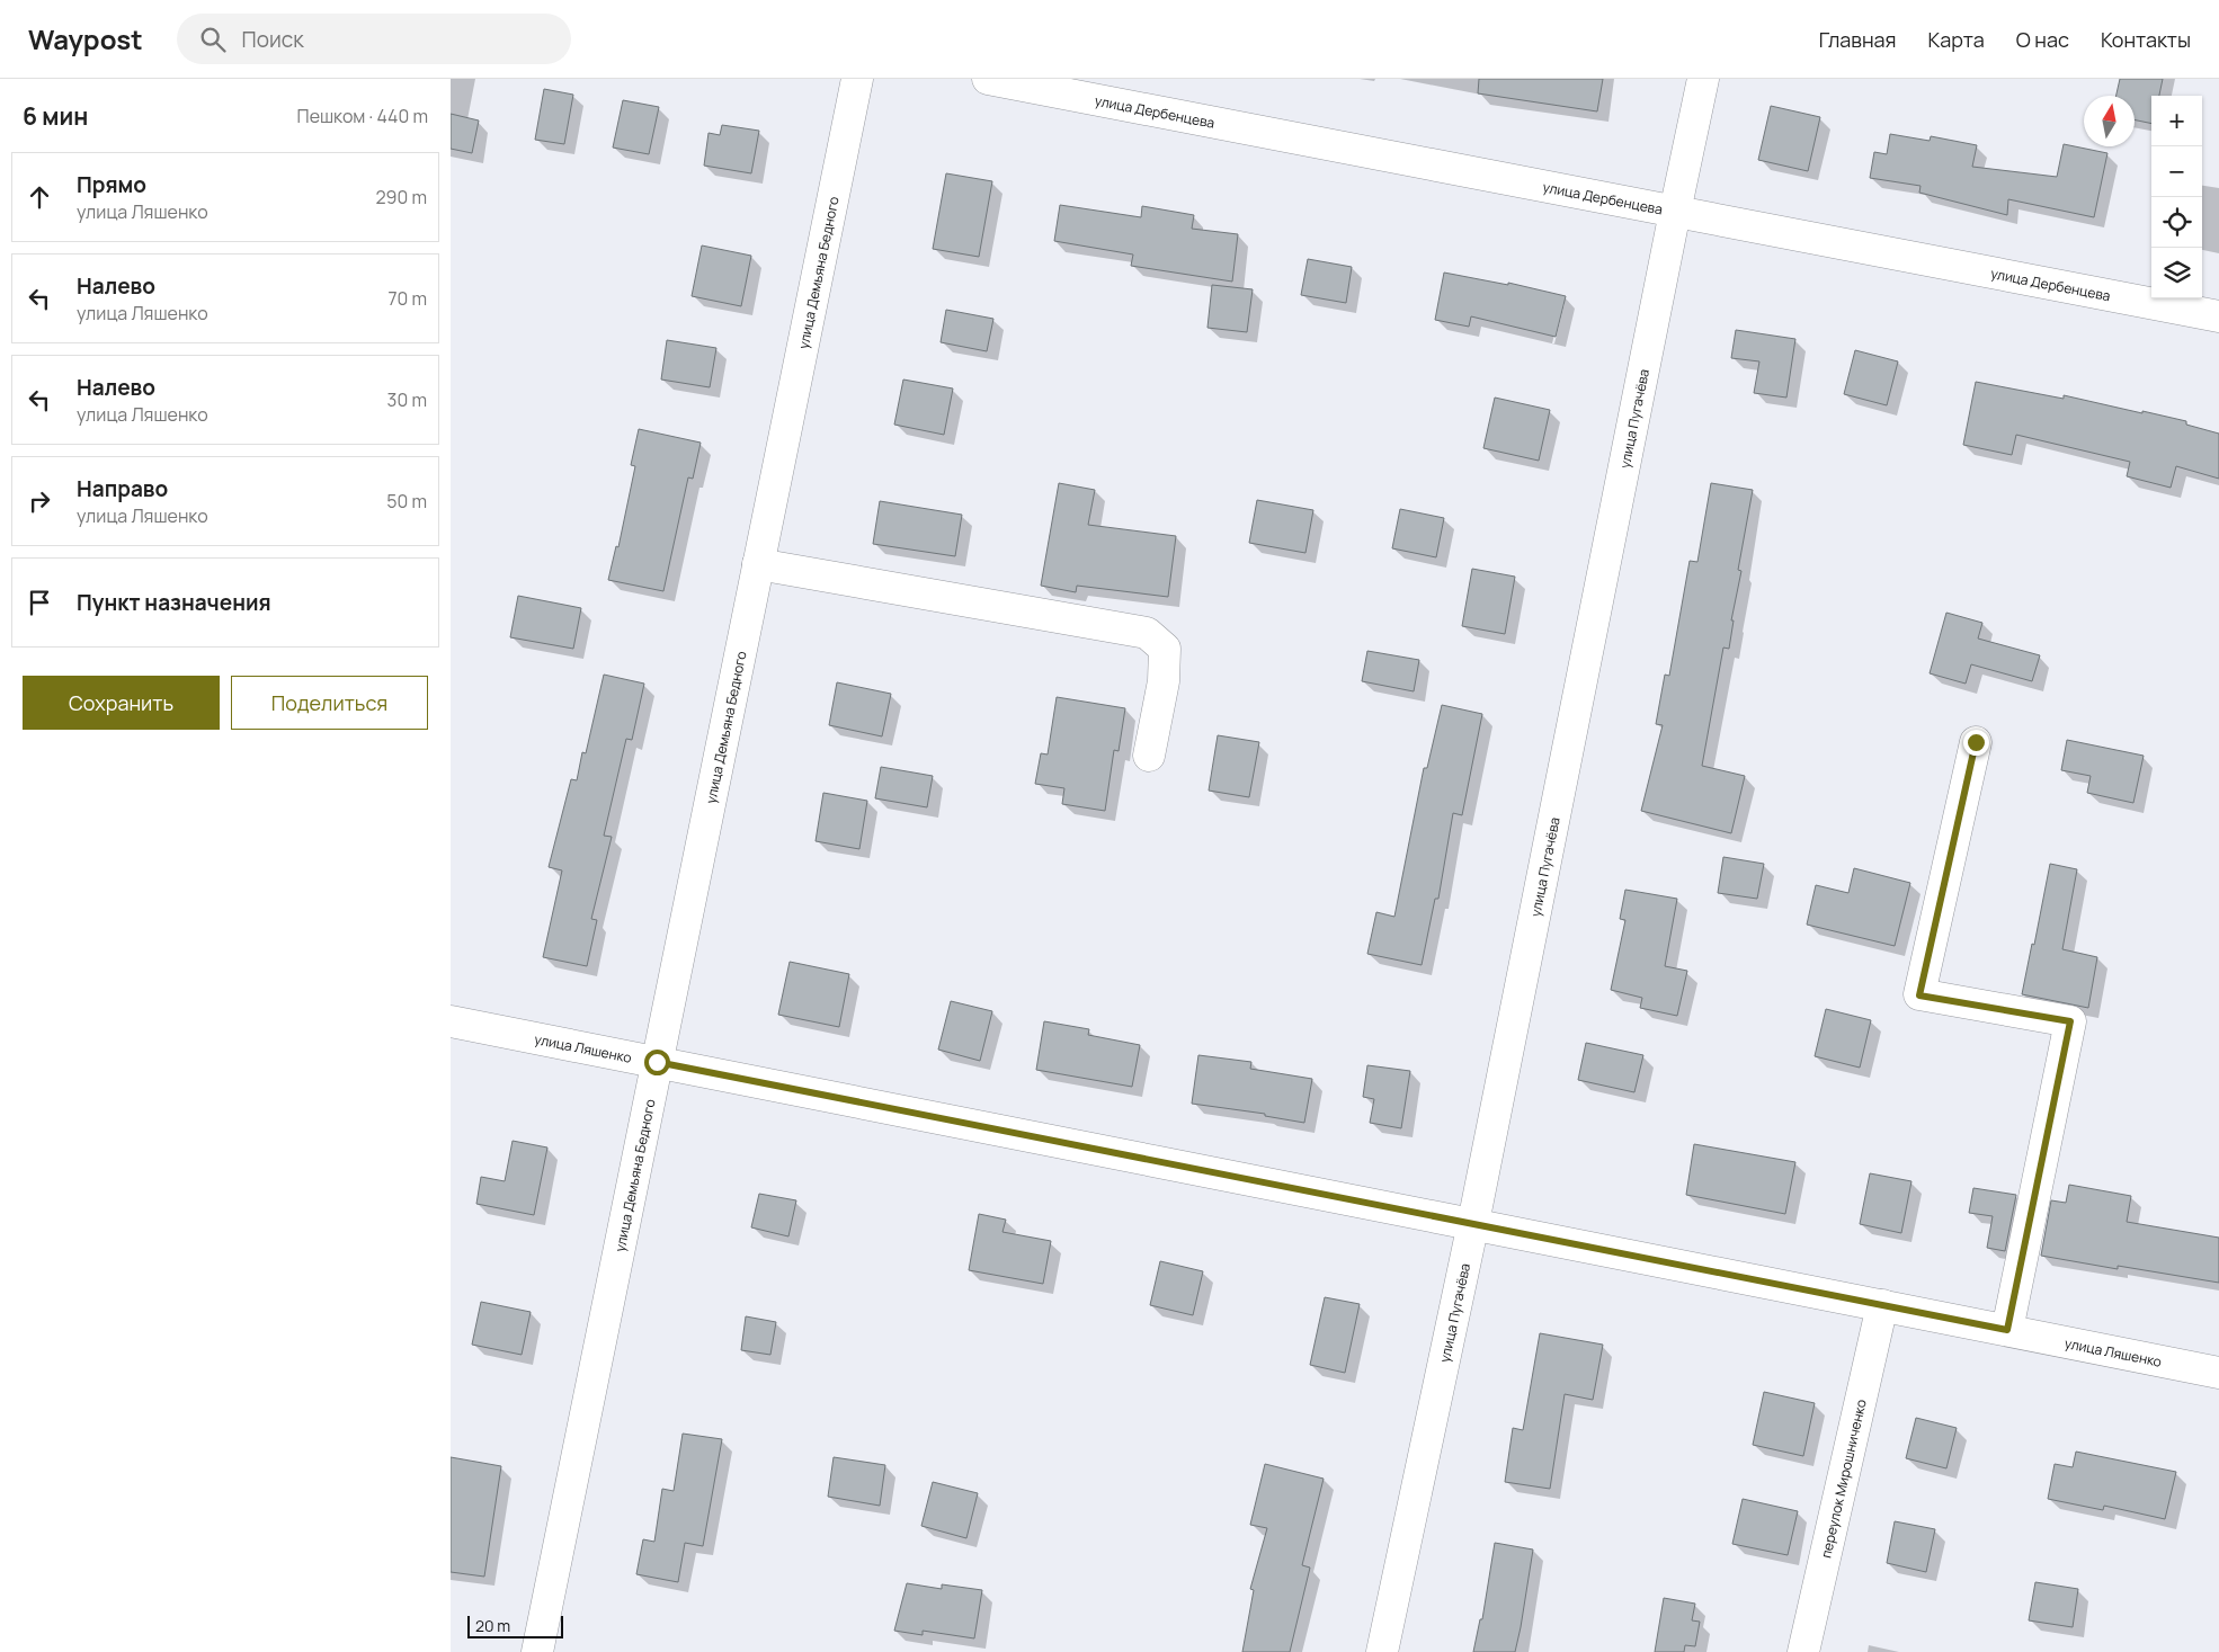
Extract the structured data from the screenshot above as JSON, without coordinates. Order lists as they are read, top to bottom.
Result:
{
  "streets": {
    "street": [
      "улица Дербенцева",
      "улица Демьяна Бедного",
      "улица Пугачёва",
      "улица Ляшенко",
      "переулок Мирошниченко"
    ]
  },
  "crossings": [
    ["улица Дербенцева", "улица Пугачёва"],
    ["улица Демьяна Бедного", "улица Ляшенко"],
    ["улица Пугачёва", "улица Ляшенко"],
    ["улица Ляшенко", "переулок Мирошниченко"]
  ],
  "scale_bar": "20 m",
  "north": "top",
  "page": {
    "header": "Waypost",
    "search": "Поиск",
    "nav": [
      "Главная",
      "Карта",
      "О нас",
      "Контакты"
    ],
    "heading": ["6 мин", "Пешком · 440 m"],
    "map_buttons": ["+", "−"],
    "list": [
      ["Прямо", "улица Ляшенко", "290 m"],
      ["Налево", "улица Ляшенко", "70 m"],
      ["Налево", "улица Ляшенко", "30 m"],
      ["Направо", "улица Ляшенко", "50 m"],
      "Пункт назначения"
    ],
    "buttons": ["Сохранить", "Поделиться"],
    "scale": "20 m"
  }
}
